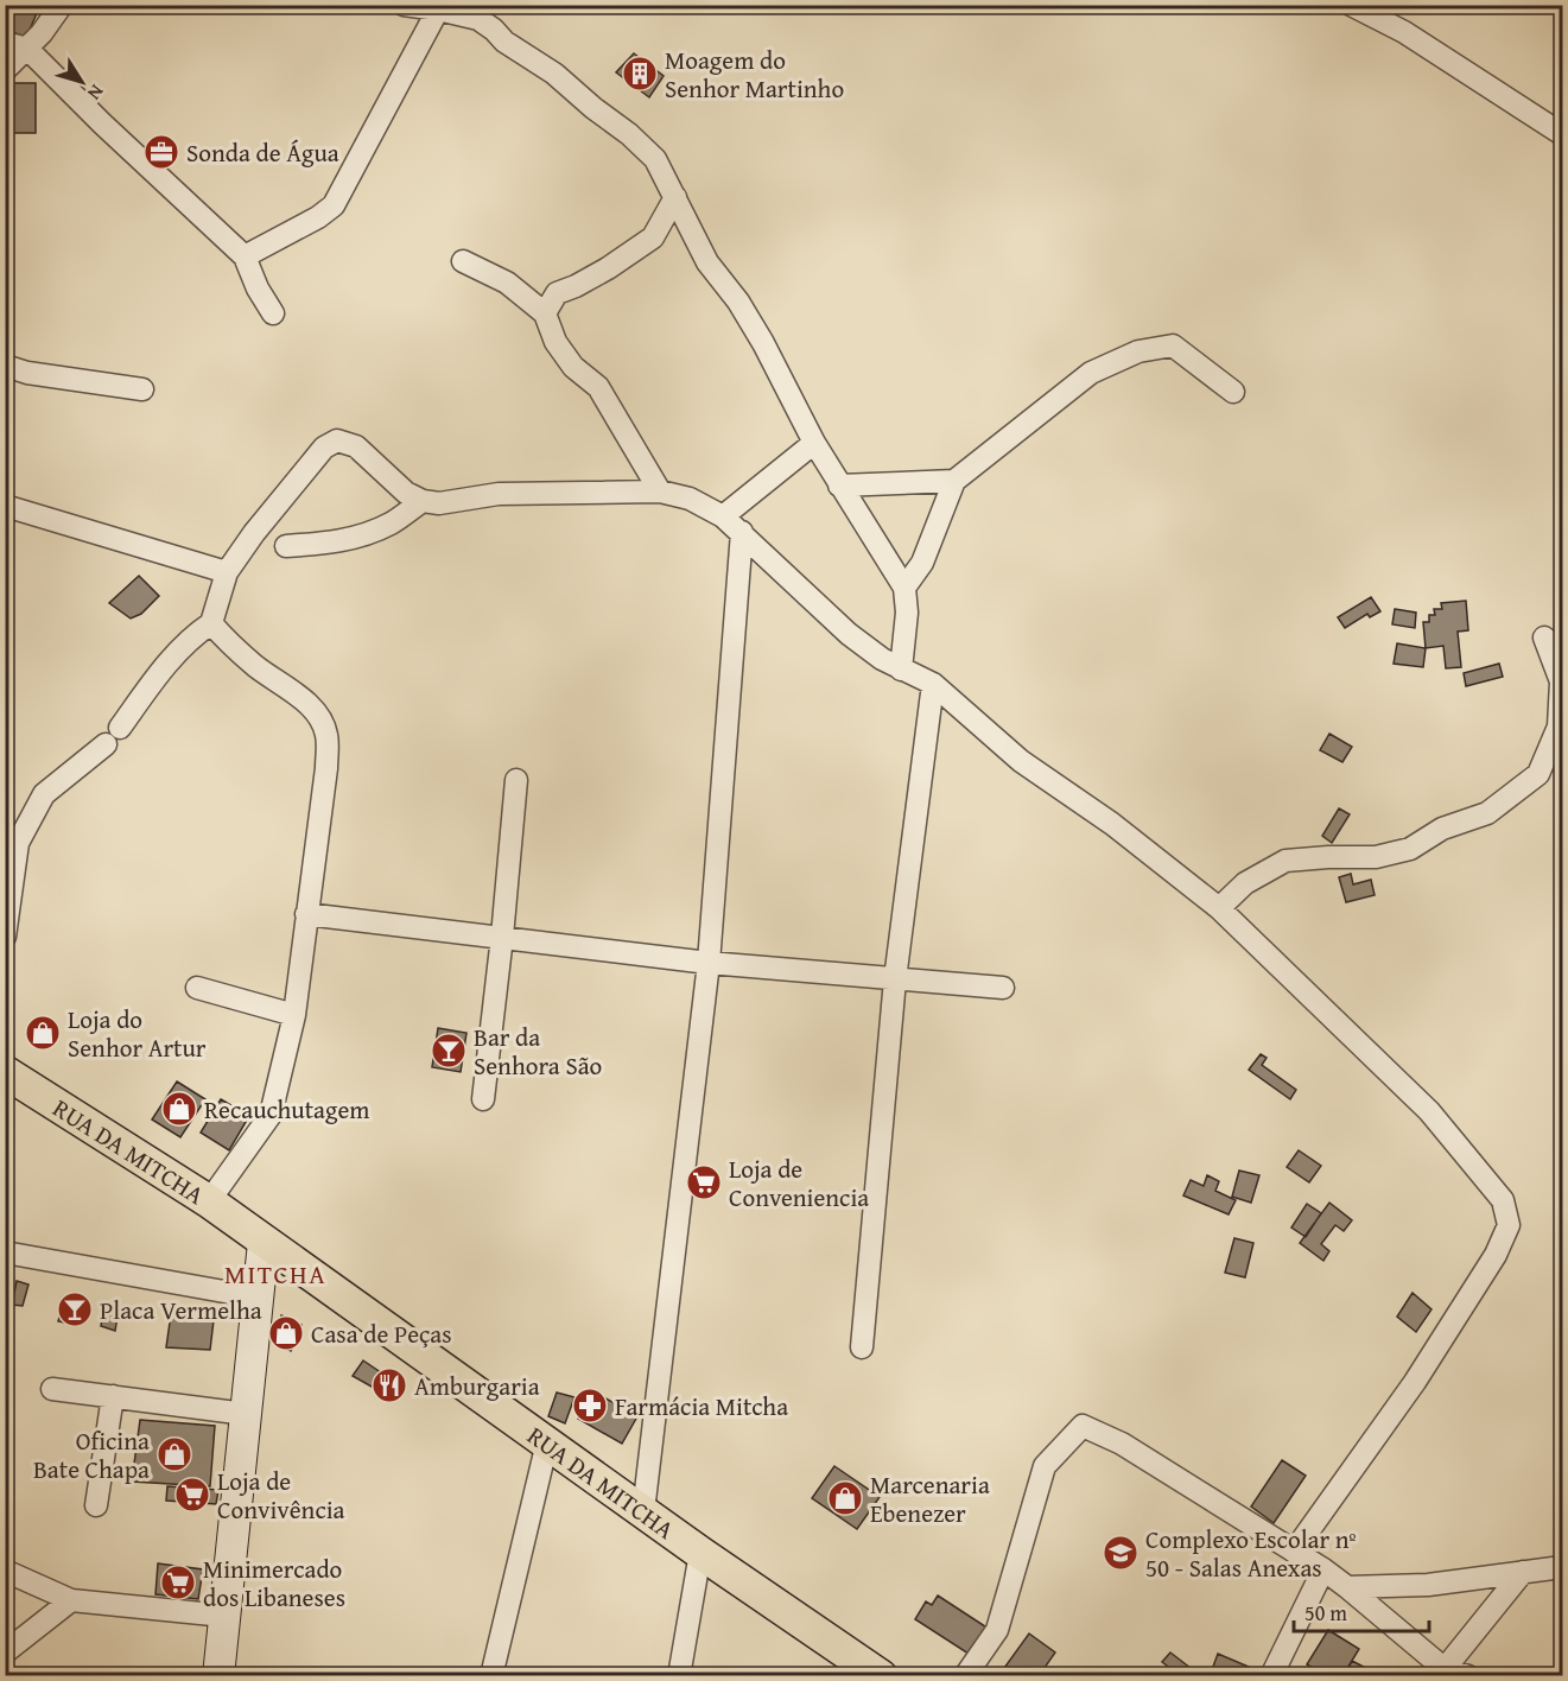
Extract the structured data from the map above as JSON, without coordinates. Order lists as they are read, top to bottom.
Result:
{
  "streets": {
    "main road": ["RUA DA MITCHA"]
  },
  "districts": ["MITCHA"],
  "places": {
    "building": ["Moagem do Senhor Martinho"],
    "office": ["Sonda de Água"],
    "shop": [
      "Loja do Senhor Artur",
      "Recauchutagem",
      "Casa de Peças",
      "Oficina Bate Chapa",
      "Marcenaria Ebenezer"
    ],
    "bar": ["Bar da Senhora São", "Placa Vermelha"],
    "supermarket": ["Loja de Conveniencia", "Loja de Convivência", "Minimercado dos Libaneses"],
    "restaurant": ["Amburgaria"],
    "pharmacy": ["Farmácia Mitcha"],
    "school or university": ["Complexo Escolar nº 50 - Salas Anexas"]
  },
  "scale_bar": "50 m",
  "north": "bottom right"
}
